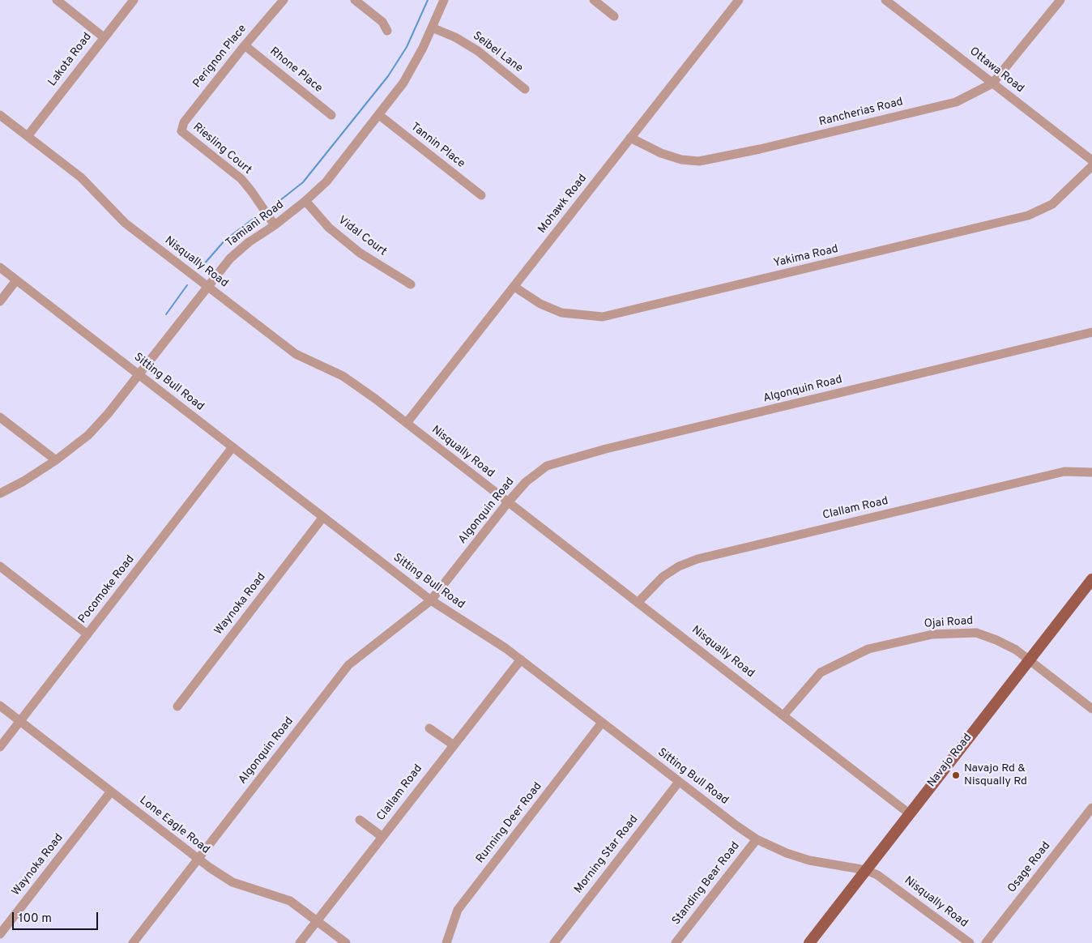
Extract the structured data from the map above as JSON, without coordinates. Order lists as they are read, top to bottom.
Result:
{
  "streets": {
    "main road": ["Navajo Road"],
    "street": [
      "Seibel Lane",
      "Perignon Place",
      "Lakota Road",
      "Rhone Place",
      "Ottawa Road",
      "Rancherias Road",
      "Tannin Place",
      "Riesling Court",
      "Mohawk Road",
      "Tamiani Road",
      "Vidal Court",
      "Yakima Road",
      "Nisqually Road",
      "Sitting Bull Road",
      "Algonquin Road",
      "Clallam Road",
      "Pocomoke Road",
      "Waynoka Road",
      "Ojai Road",
      "Running Deer Road",
      "Lone Eagle Road",
      "Morning Star Road",
      "Osage Road",
      "Standing Bear Road"
    ]
  },
  "crossings": [
    ["Seibel Lane", "Tamiani Road"],
    ["Perignon Place", "Rhone Place"],
    ["Perignon Place", "Riesling Court"],
    ["Lakota Road", "Nisqually Road"],
    ["Ottawa Road", "Rancherias Road"],
    ["Rancherias Road", "Mohawk Road"],
    ["Tannin Place", "Tamiani Road"],
    ["Riesling Court", "Tamiani Road"],
    ["Mohawk Road", "Yakima Road"],
    ["Mohawk Road", "Nisqually Road"],
    ["Tamiani Road", "Vidal Court"],
    ["Tamiani Road", "Nisqually Road"],
    ["Tamiani Road", "Sitting Bull Road"],
    ["Nisqually Road", "Sitting Bull Road"],
    ["Nisqually Road", "Algonquin Road"],
    ["Nisqually Road", "Clallam Road"],
    ["Nisqually Road", "Ojai Road"],
    ["Nisqually Road", "Navajo Road"],
    ["Sitting Bull Road", "Algonquin Road"],
    ["Sitting Bull Road", "Clallam Road"],
    ["Sitting Bull Road", "Pocomoke Road"],
    ["Sitting Bull Road", "Waynoka Road"],
    ["Sitting Bull Road", "Navajo Road"],
    ["Sitting Bull Road", "Running Deer Road"],
    ["Sitting Bull Road", "Morning Star Road"],
    ["Sitting Bull Road", "Standing Bear Road"],
    ["Algonquin Road", "Lone Eagle Road"],
    ["Clallam Road", "Lone Eagle Road"],
    ["Pocomoke Road", "Lone Eagle Road"],
    ["Waynoka Road", "Lone Eagle Road"],
    ["Ojai Road", "Navajo Road"]
  ],
  "places": ["Navajo Rd & Nisqually Rd"],
  "scale_bar": "100 m"
}
